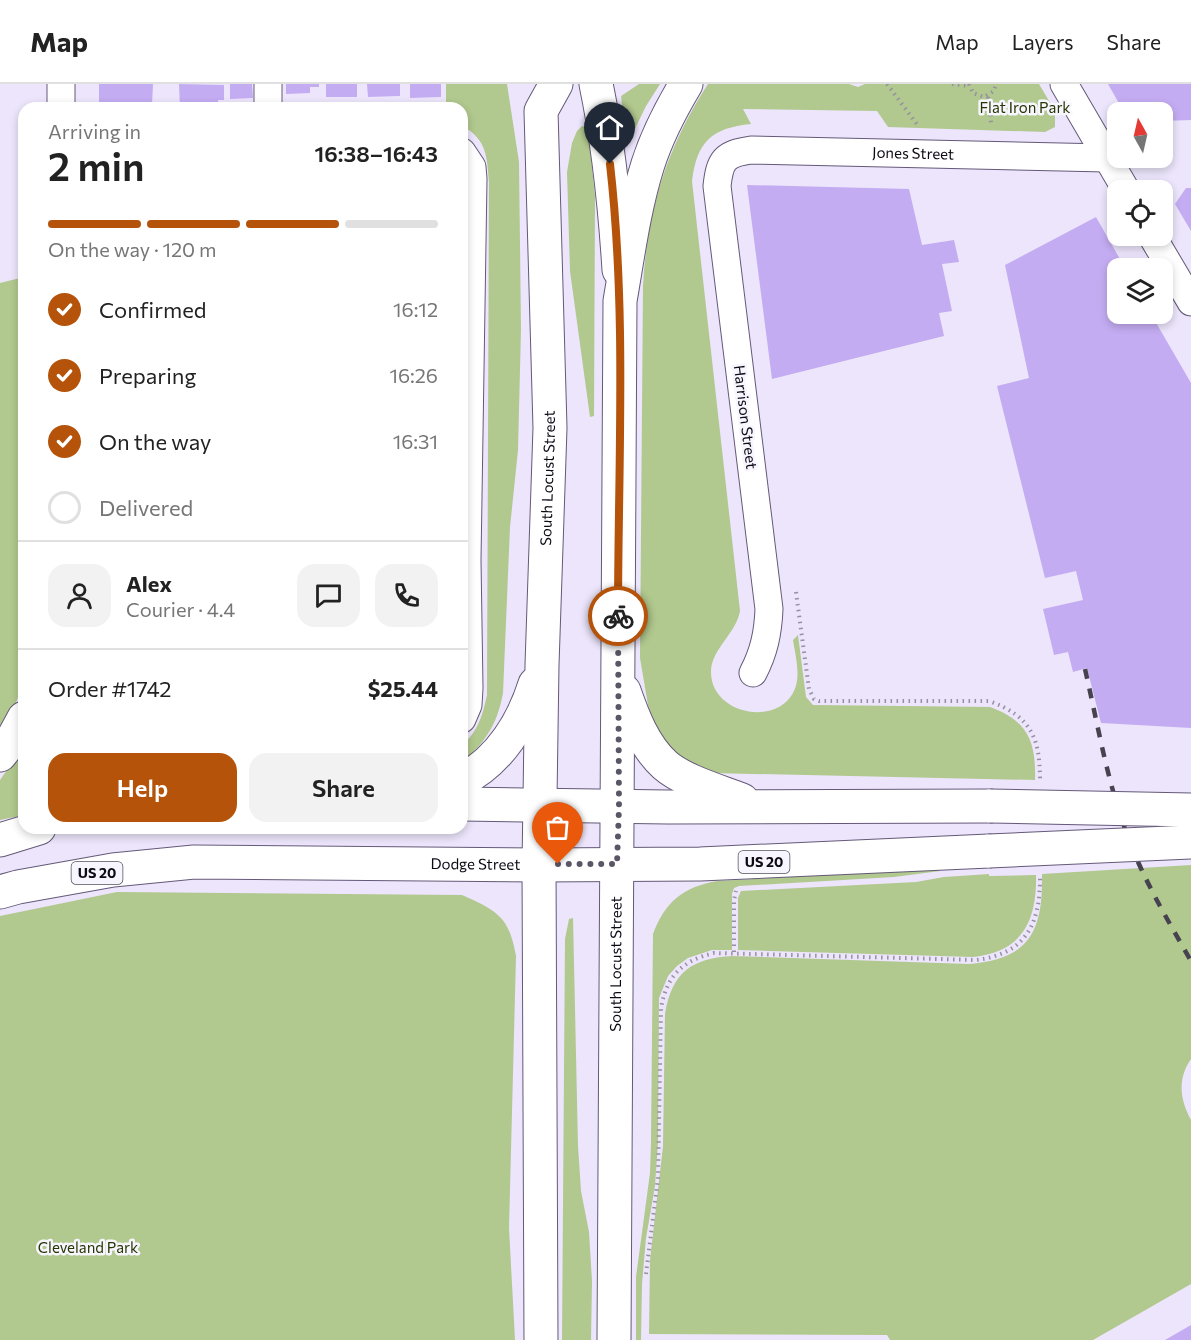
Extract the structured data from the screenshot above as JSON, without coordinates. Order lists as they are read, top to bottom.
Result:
{
  "streets": {
    "main road": ["South Locust Street", "US 20", "Dodge Street"],
    "street": ["Jones Street", "Harrison Street"]
  },
  "crossings": [
    ["Jones Street", "Harrison Street"],
    ["South Locust Street", "Dodge Street"]
  ],
  "parks": ["Flat Iron Park", "Cleveland Park"],
  "north": "top",
  "page": {
    "header": "Map",
    "nav": ["Map", "Layers", "Share"],
    "heading": ["2 min", "Arriving in", "16:38–16:43"],
    "panel": [
      "Alex",
      "Courier · 4.4",
      "Order #1742",
      "$25.44"
    ],
    "bar": "On the way · 120 m",
    "list": [
      ["Confirmed", "16:12"],
      ["Preparing", "16:26"],
      ["On the way", "16:31"],
      "Delivered"
    ],
    "buttons": ["Help", "Share"]
  }
}
